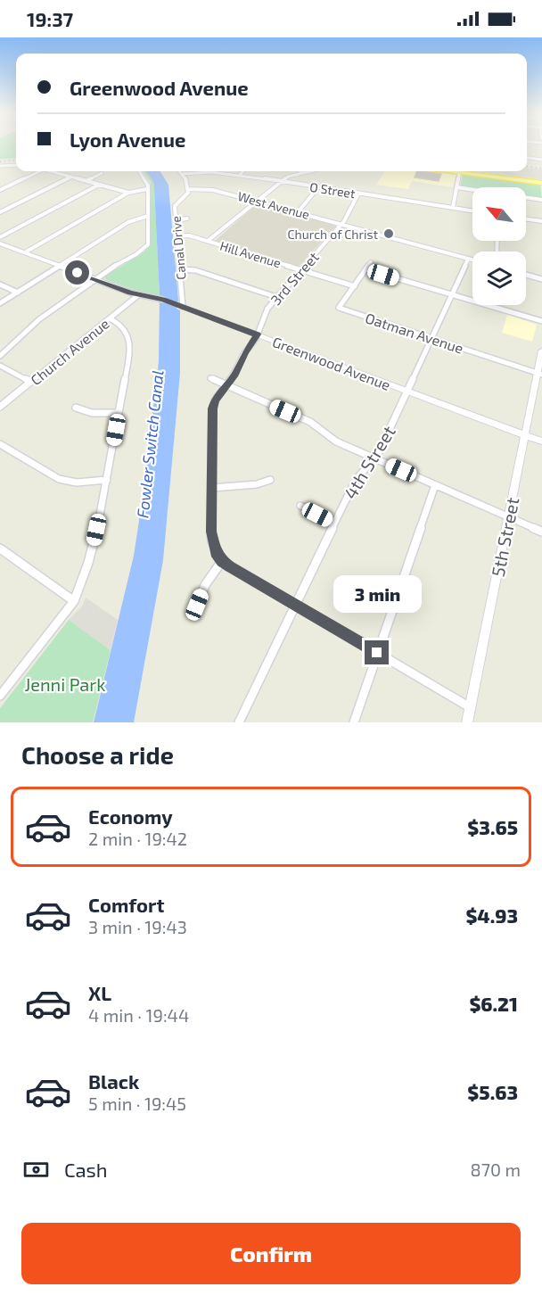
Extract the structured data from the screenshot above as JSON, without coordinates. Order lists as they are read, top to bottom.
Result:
{
  "streets": {
    "street": [
      "O Street",
      "West Avenue",
      "Canal Drive",
      "Hill Avenue",
      "3rd Street",
      "Oatman Avenue",
      "Church Avenue",
      "Greenwood Avenue",
      "4th Street",
      "5th Street"
    ]
  },
  "crossings": [
    ["O Street", "3rd Street"],
    ["West Avenue", "Canal Drive"],
    ["West Avenue", "3rd Street"],
    ["West Avenue", "4th Street"],
    ["Canal Drive", "Hill Avenue"],
    ["Canal Drive", "Greenwood Avenue"],
    ["Hill Avenue", "3rd Street"],
    ["Hill Avenue", "Oatman Avenue"],
    ["3rd Street", "Greenwood Avenue"],
    ["Oatman Avenue", "4th Street"],
    ["Oatman Avenue", "5th Street"],
    ["Church Avenue", "Greenwood Avenue"],
    ["Greenwood Avenue", "4th Street"],
    ["Greenwood Avenue", "5th Street"]
  ],
  "water": ["Fowler Switch Canal"],
  "parks": ["Jenni Park"],
  "places": ["Church of Christ"],
  "north": "top left",
  "page": {
    "status": "19:37",
    "banner": ["Greenwood Avenue", "Lyon Avenue"],
    "bubble": "3 min",
    "heading": "Choose a ride",
    "list": [
      {
        "name": "Economy",
        "note": "2 min · 19:42",
        "value": "$3.65"
      },
      {
        "name": "Comfort",
        "note": "3 min · 19:43",
        "value": "$4.93"
      },
      {
        "name": "XL",
        "note": "4 min · 19:44",
        "value": "$6.21"
      },
      {
        "name": "Black",
        "note": "5 min · 19:45",
        "value": "$5.63"
      }
    ],
    "pay": ["Cash", "870 m"],
    "buttons": "Confirm"
  }
}
